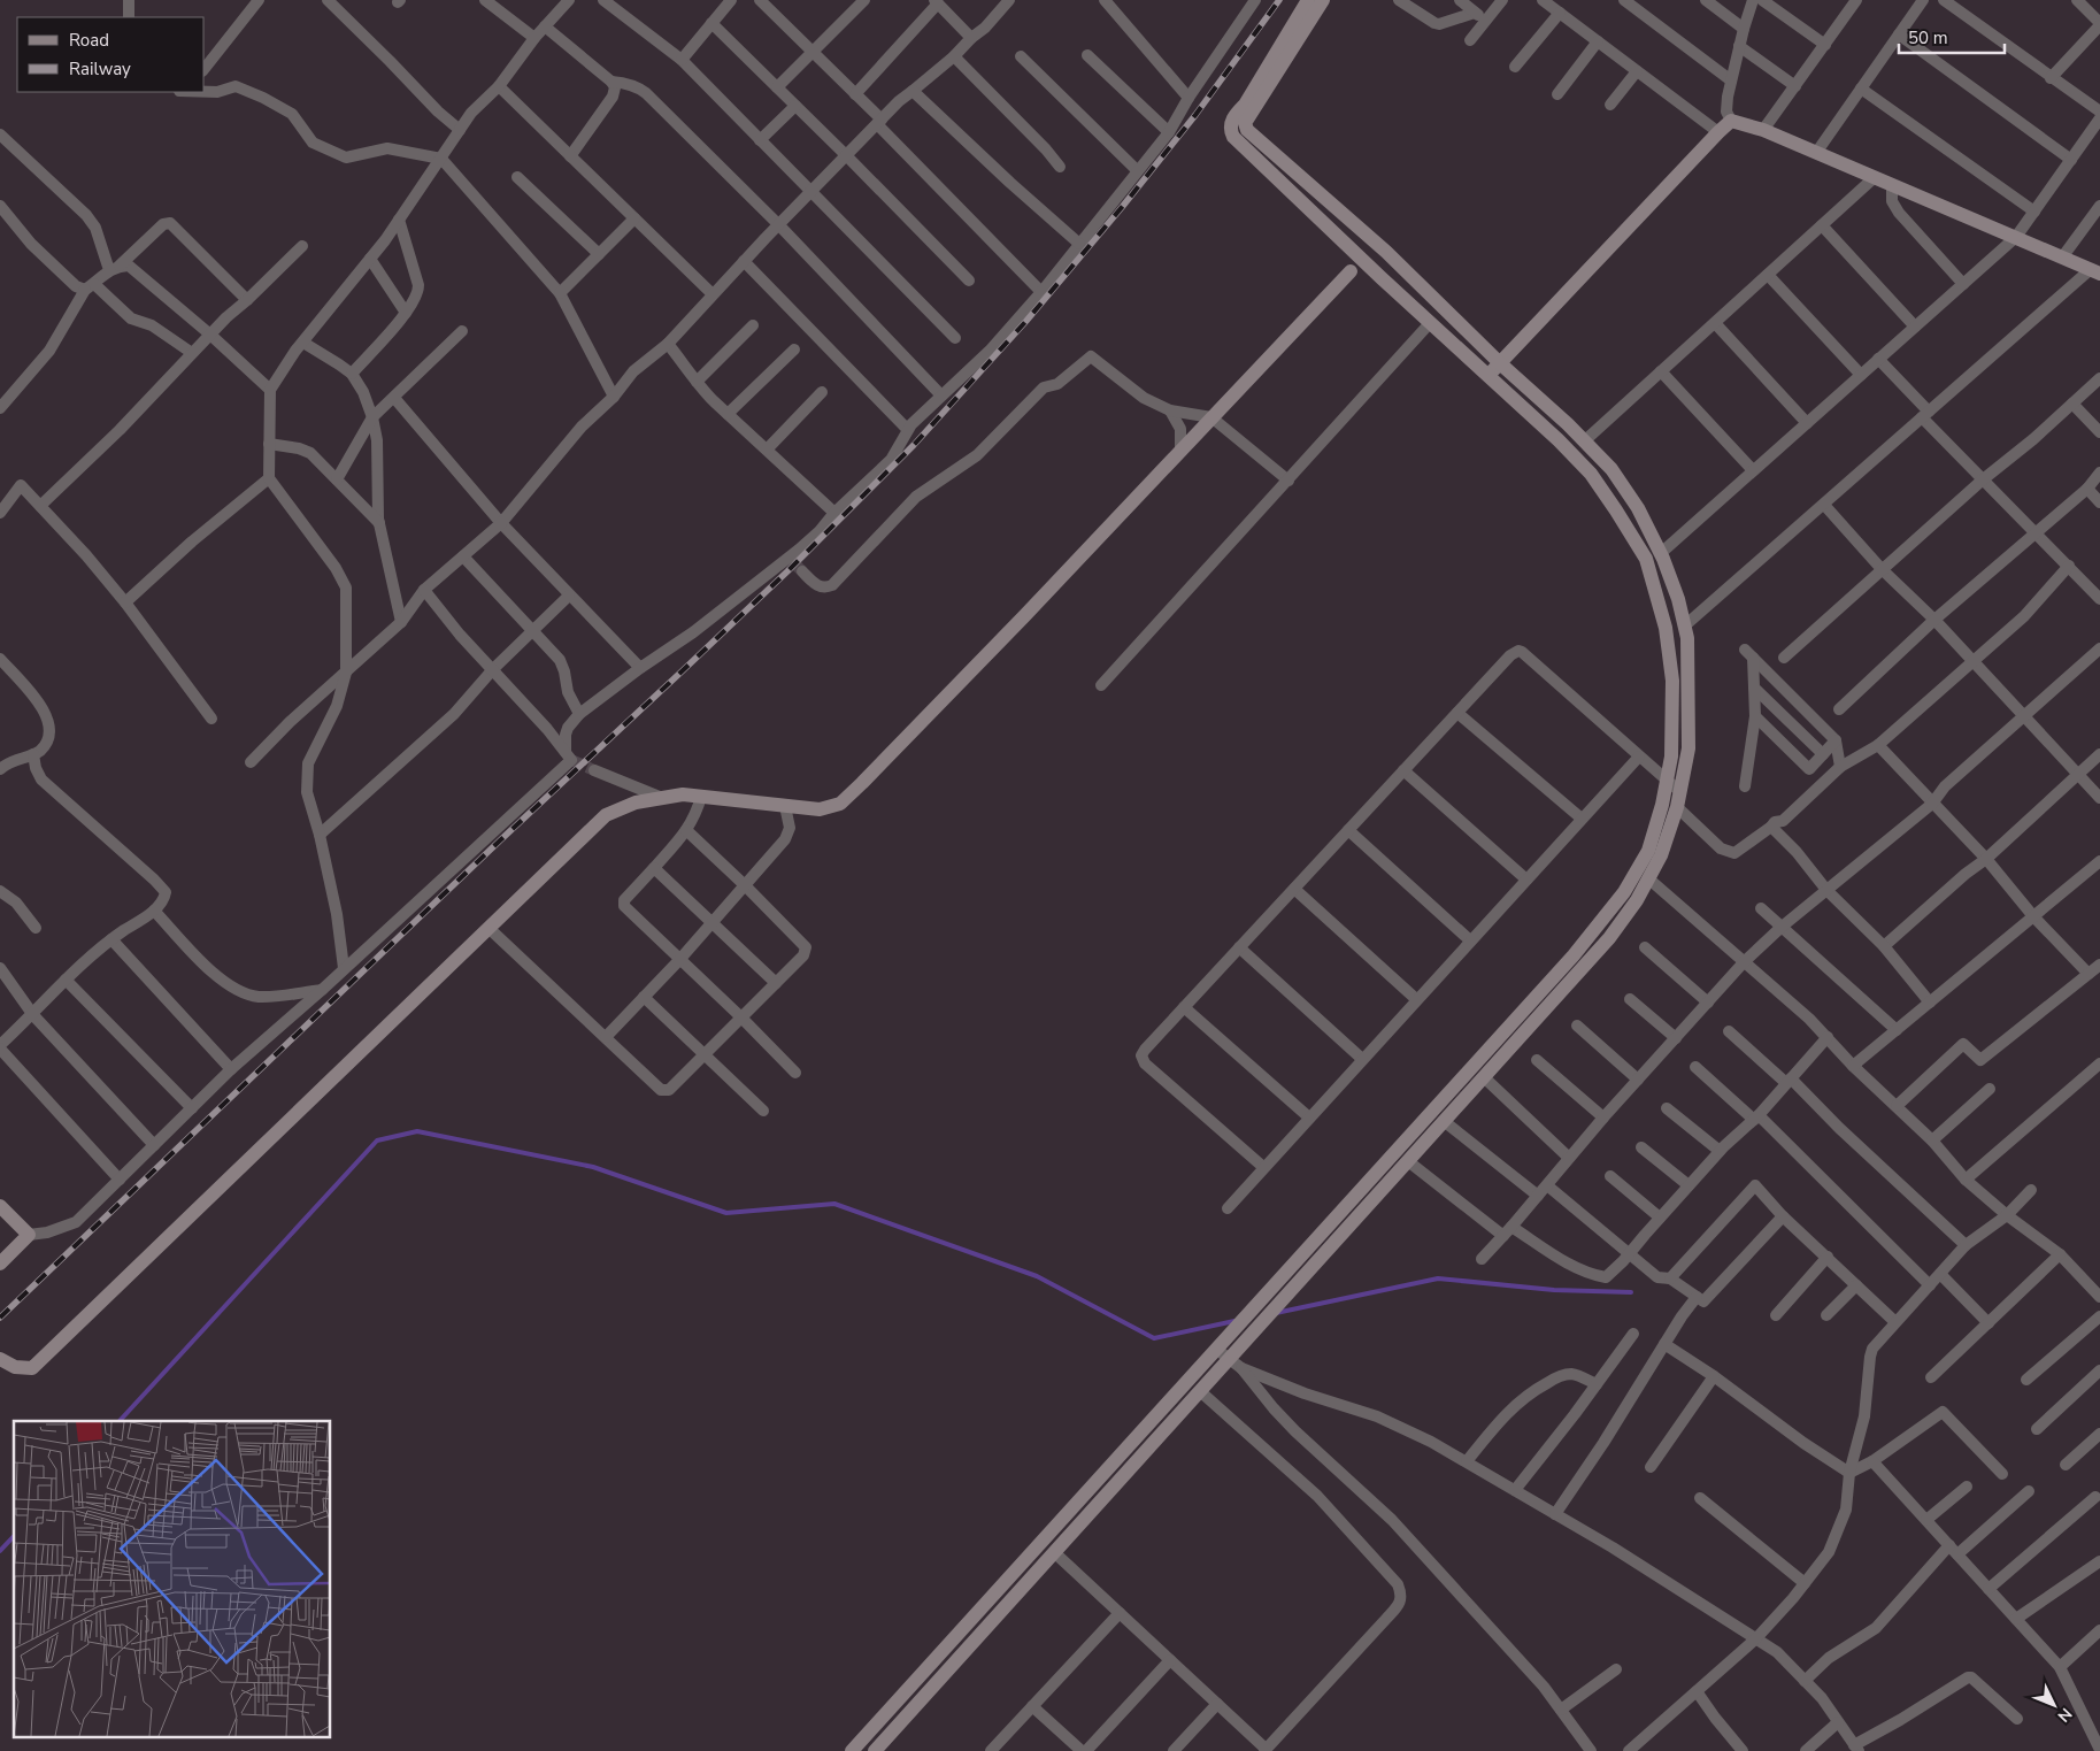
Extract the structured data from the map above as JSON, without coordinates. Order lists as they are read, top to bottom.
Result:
{
  "legend": ["Road", "Railway"],
  "scale_bar": "50 m",
  "north": "bottom right"
}
